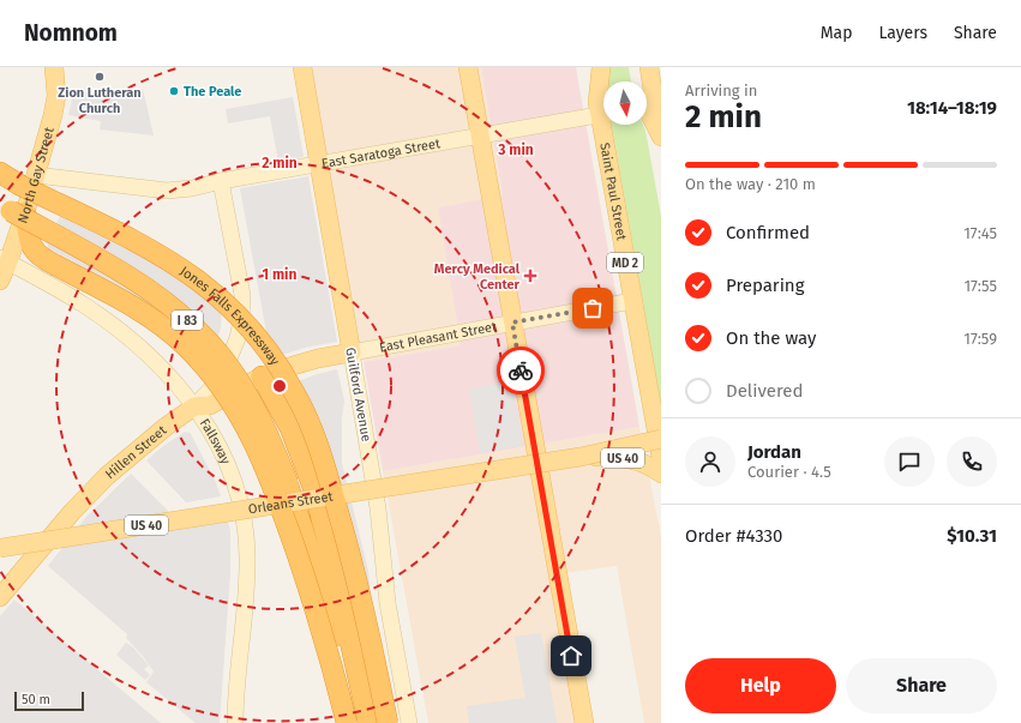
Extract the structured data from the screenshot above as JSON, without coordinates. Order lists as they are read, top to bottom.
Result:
{
  "streets": {
    "highway": ["Jones Falls Expressway", "I 83"],
    "main road": [
      "East Saratoga Street",
      "North Gay Street",
      "Saint Paul Street",
      "MD 2",
      "East Pleasant Street",
      "Guilford Avenue",
      "Fallsway",
      "Hillen Street",
      "US 40",
      "Orleans Street"
    ]
  },
  "crossings": [
    ["East Saratoga Street", "North Gay Street"],
    ["East Saratoga Street", "Jones Falls Expressway"],
    ["East Saratoga Street", "Guilford Avenue"],
    ["East Saratoga Street", "Hillen Street"],
    ["North Gay Street", "Jones Falls Expressway"],
    ["North Gay Street", "I 83"],
    ["North Gay Street", "Fallsway"],
    ["Saint Paul Street", "East Pleasant Street"],
    ["East Pleasant Street", "Guilford Avenue"],
    ["East Pleasant Street", "Fallsway"],
    ["East Pleasant Street", "Hillen Street"],
    ["Fallsway", "Hillen Street"]
  ],
  "places": {
    "other": ["Zion Lutheran Church", "The Peale"],
    "health": ["Mercy Medical Center"]
  },
  "scale_bar": "50 m",
  "north": "bottom",
  "page": {
    "header": "Nomnom",
    "nav": ["Map", "Layers", "Share"],
    "heading": ["2 min", "Arriving in", "18:14–18:19"],
    "panel": [
      "Jordan",
      "Courier · 4.5",
      "Order #4330",
      "$10.31"
    ],
    "bar": "On the way · 210 m",
    "list": [
      ["Confirmed", "17:45"],
      ["Preparing", "17:55"],
      ["On the way", "17:59"],
      "Delivered"
    ],
    "buttons": ["Help", "Share"],
    "scale": "50 m"
  },
  "rings": ["3 min", "2 min", "1 min"]
}
